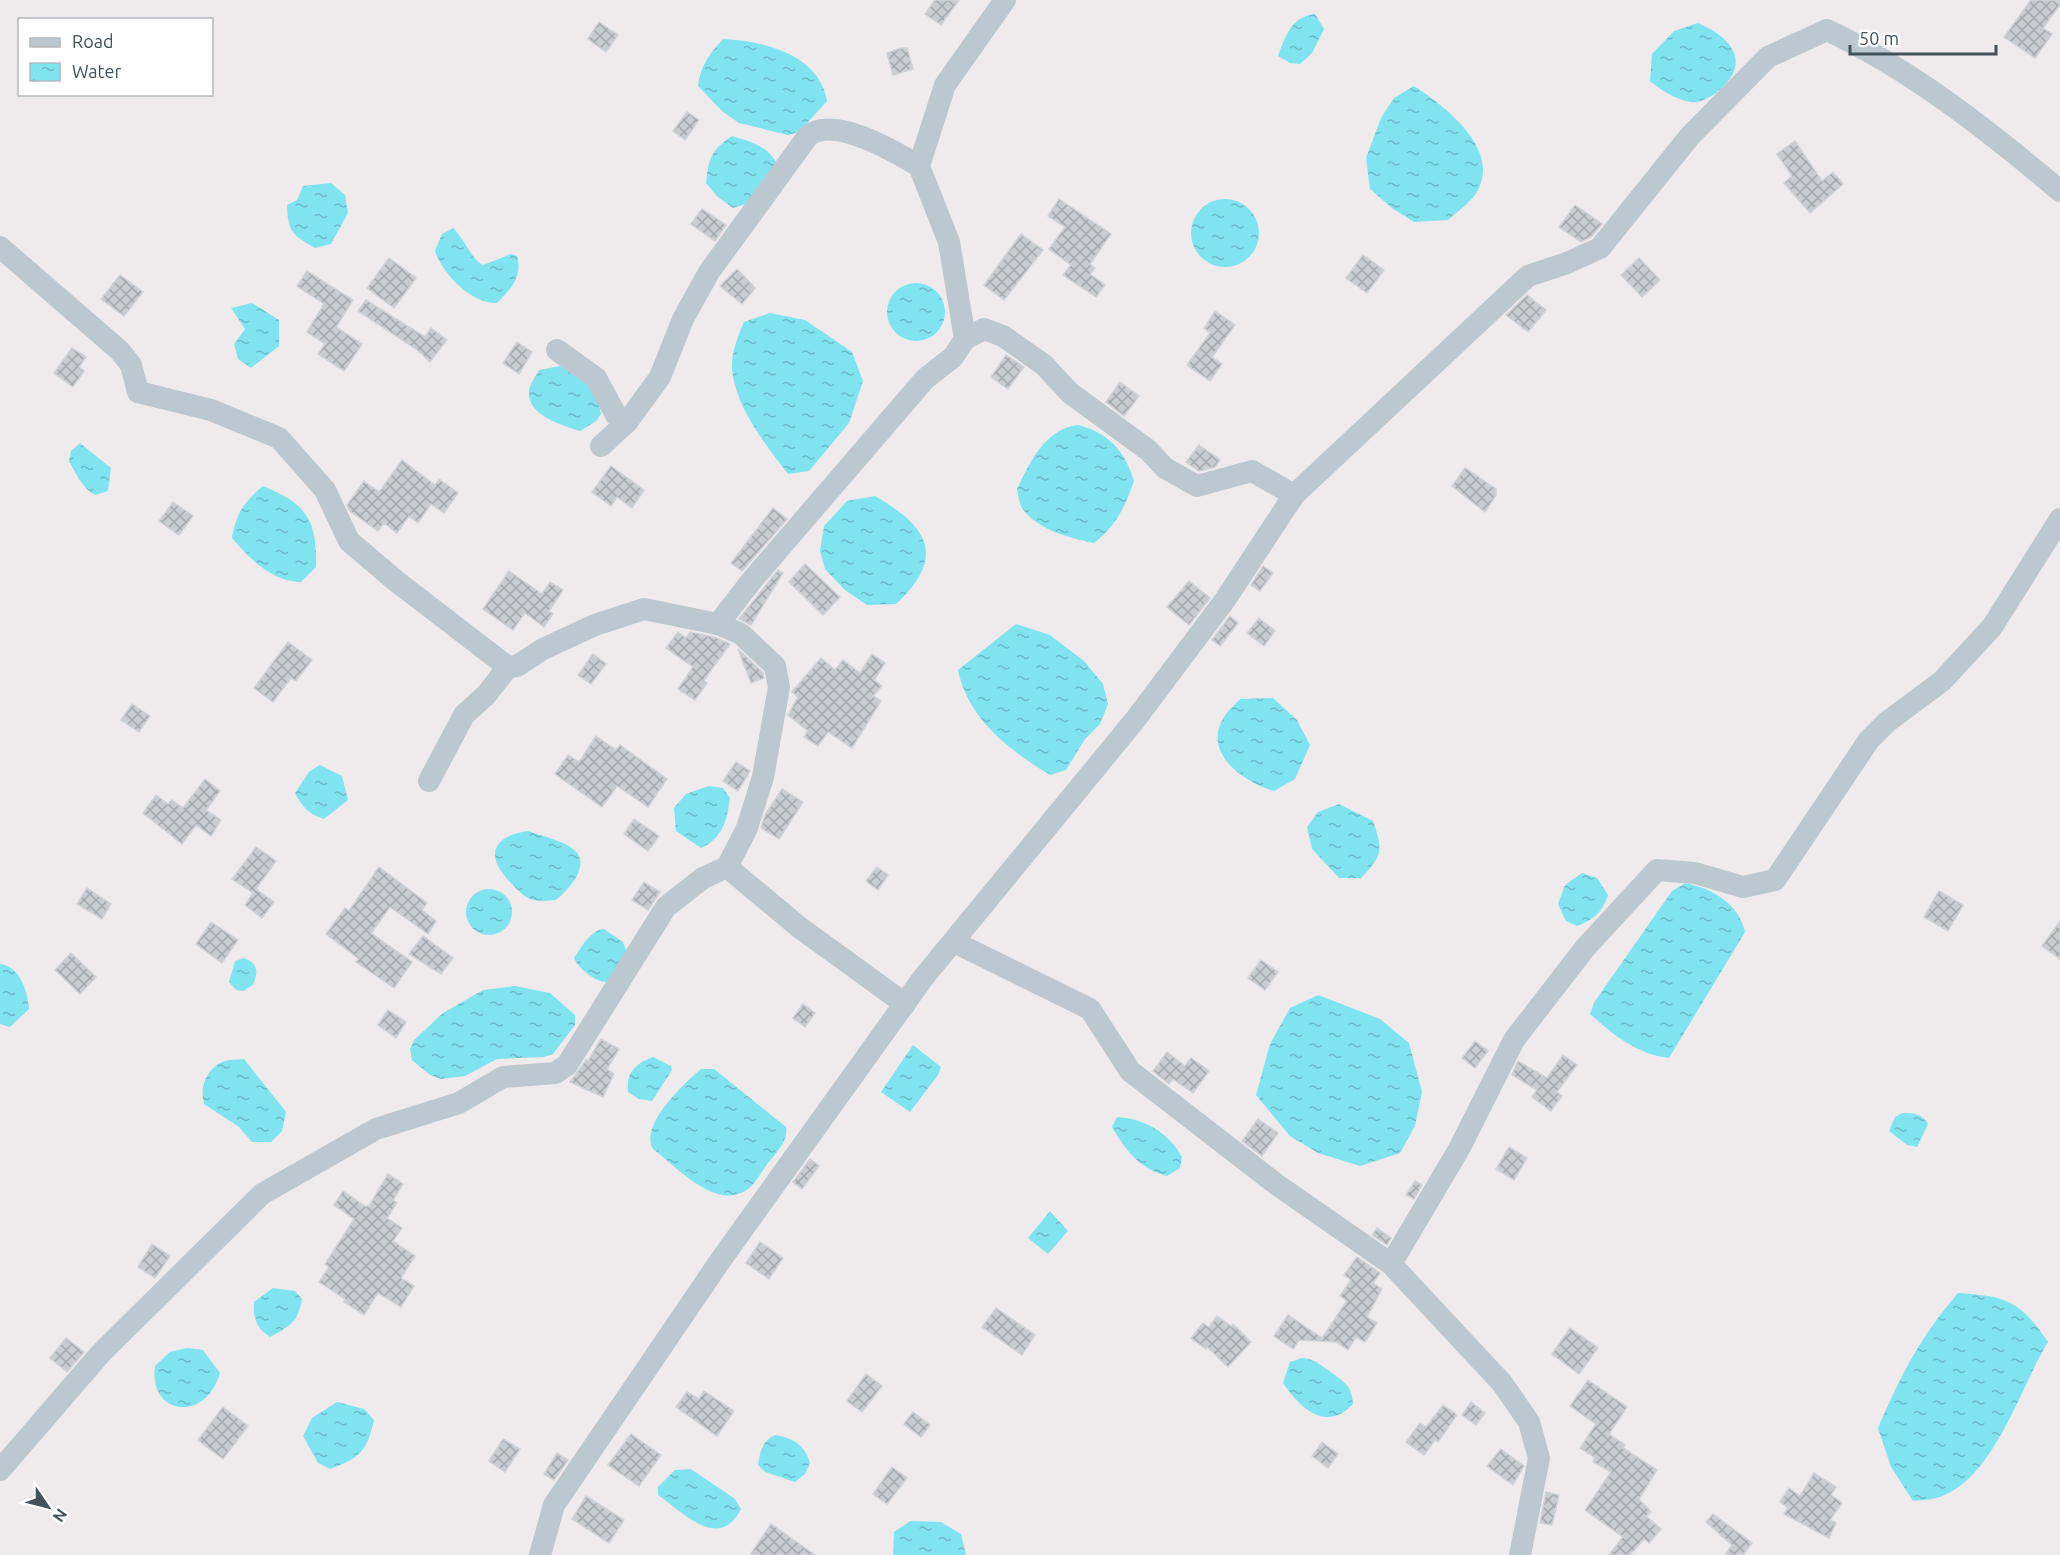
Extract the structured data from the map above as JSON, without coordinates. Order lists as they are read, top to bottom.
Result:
{
  "legend": ["Road", "Water"],
  "scale_bar": "50 m",
  "north": "bottom right"
}
